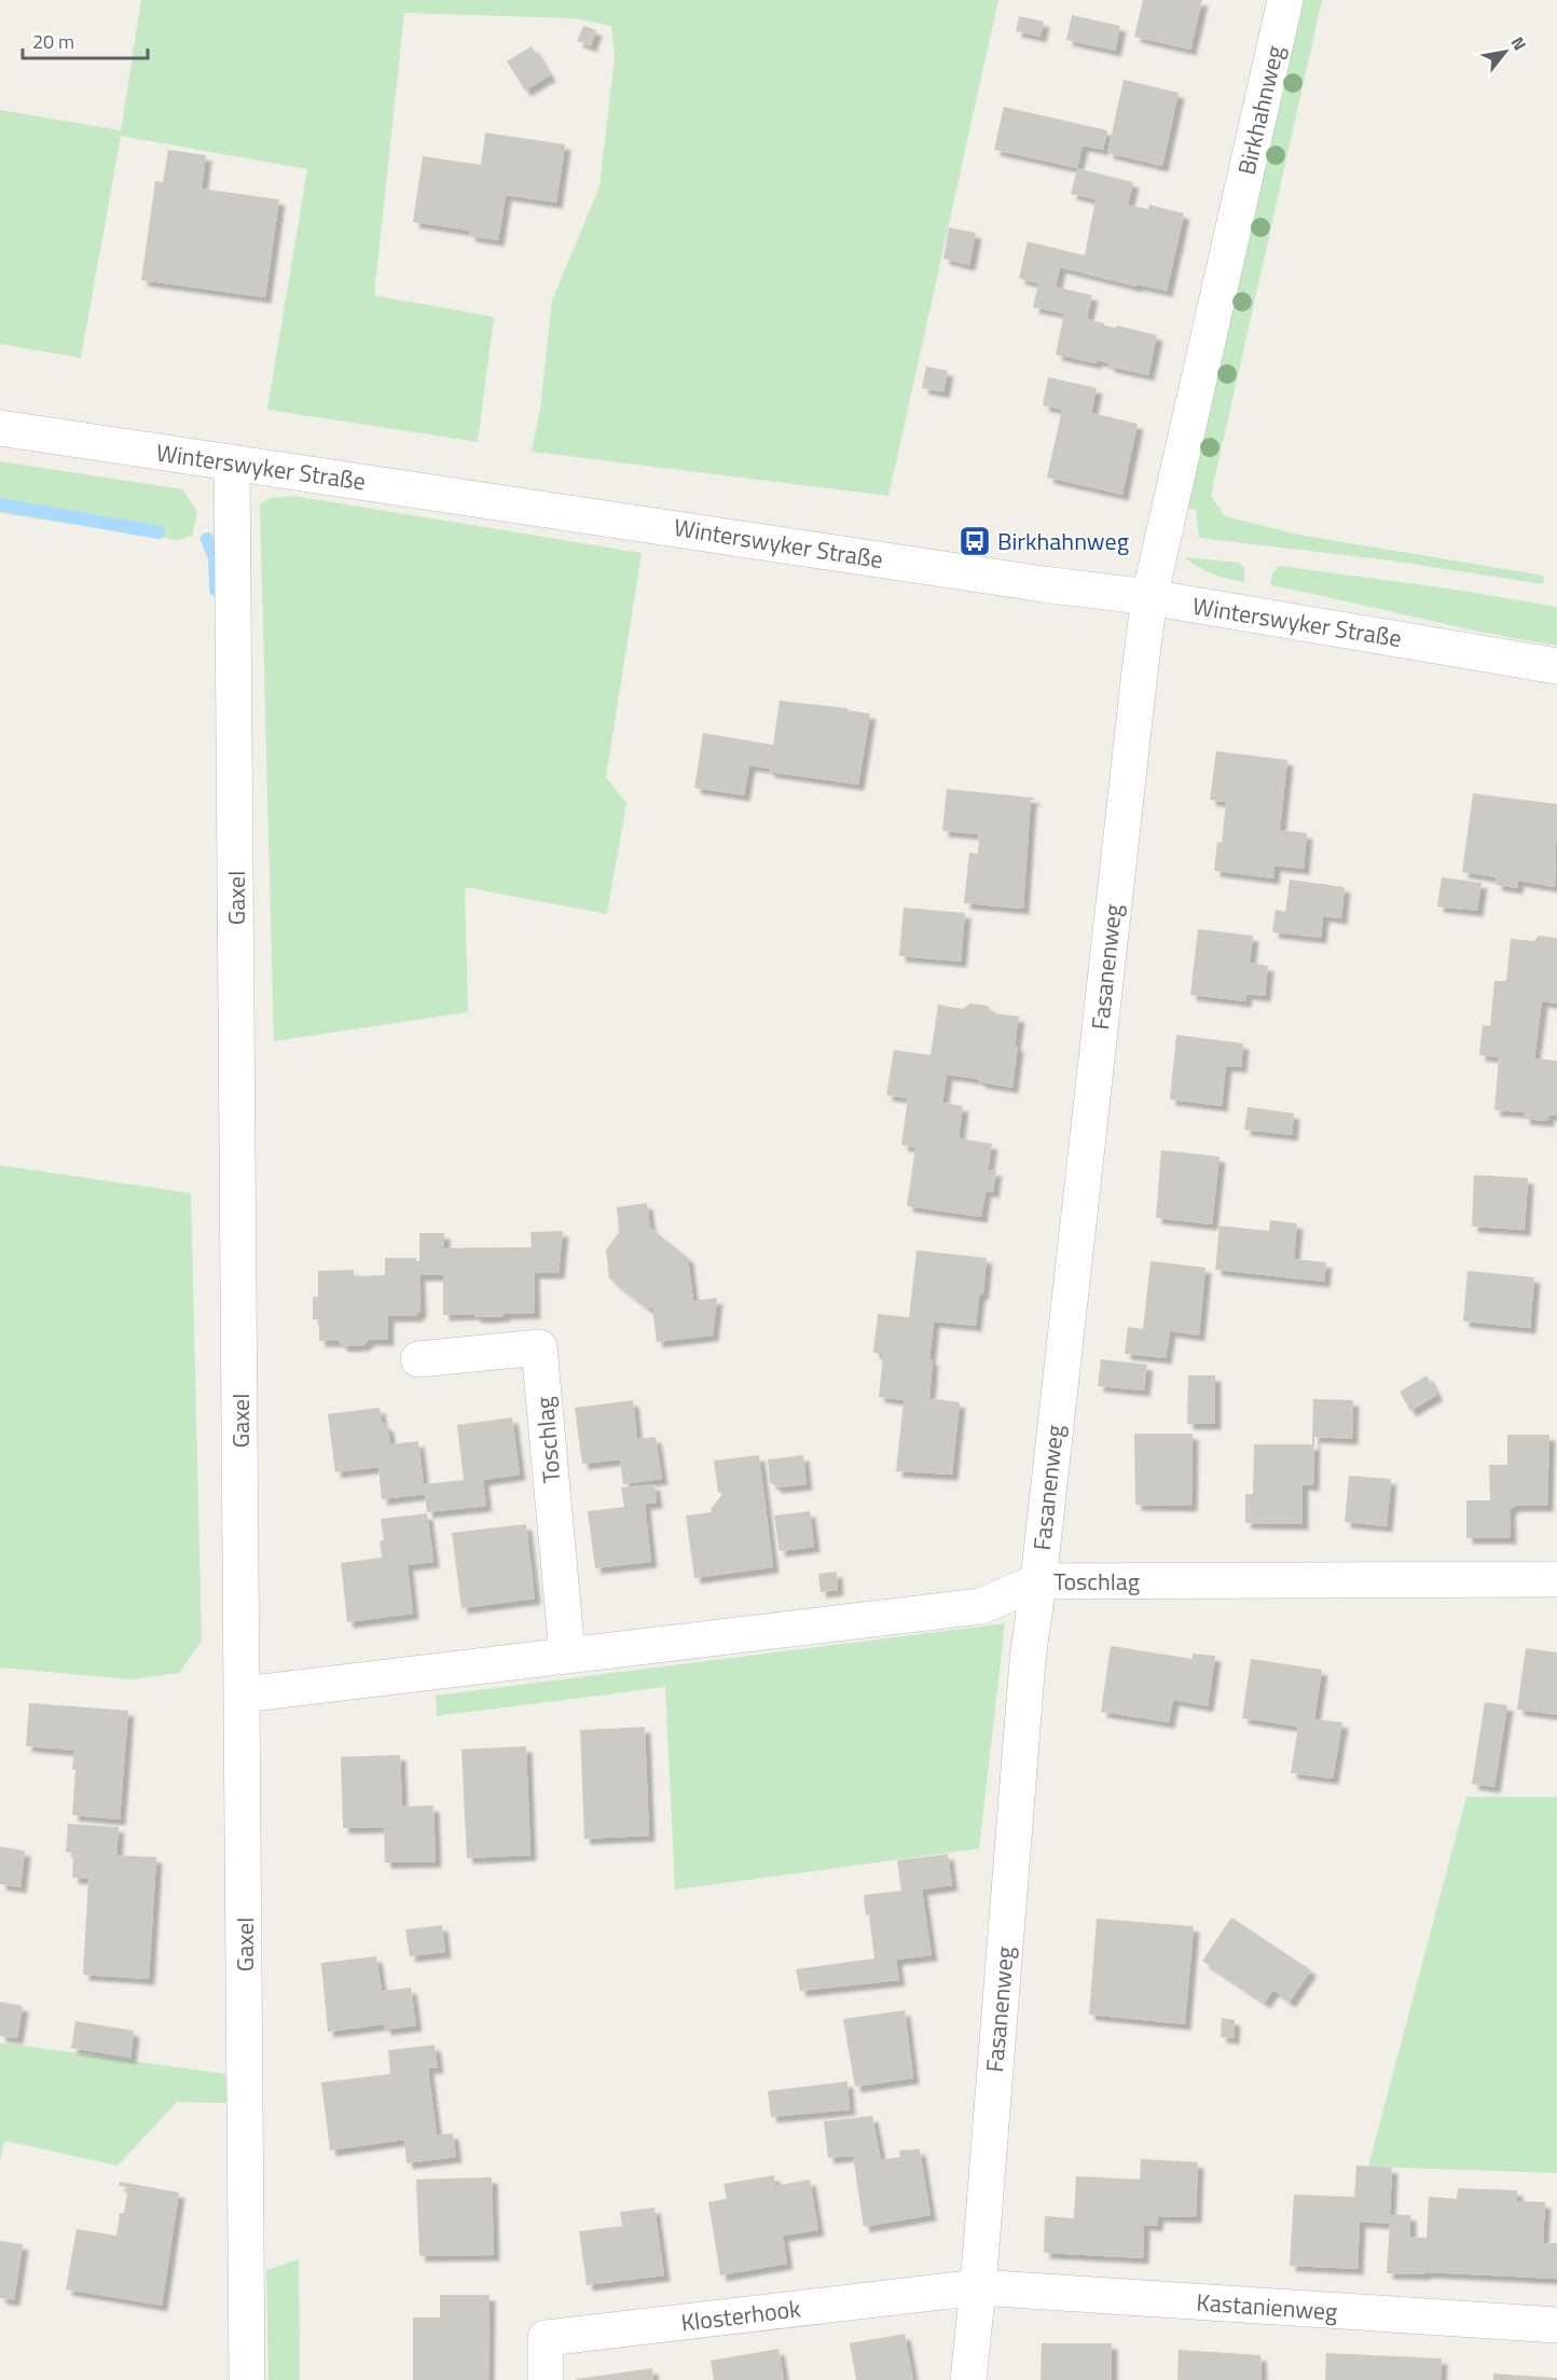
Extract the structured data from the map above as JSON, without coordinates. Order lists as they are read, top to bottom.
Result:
{
  "streets": {
    "street": [
      "Birkhahnweg",
      "Winterswyker Straße",
      "Gaxel",
      "Fasanenweg",
      "Toschlag",
      "Kastanienweg",
      "Klosterhook"
    ]
  },
  "crossings": [
    ["Birkhahnweg", "Winterswyker Straße"],
    ["Birkhahnweg", "Fasanenweg"],
    ["Winterswyker Straße", "Gaxel"],
    ["Winterswyker Straße", "Fasanenweg"],
    ["Gaxel", "Toschlag"],
    ["Fasanenweg", "Toschlag"],
    ["Fasanenweg", "Kastanienweg"],
    ["Fasanenweg", "Klosterhook"],
    ["Kastanienweg", "Klosterhook"]
  ],
  "places": {
    "bus stop": ["Birkhahnweg"]
  },
  "scale_bar": "20 m",
  "north": "top right"
}
